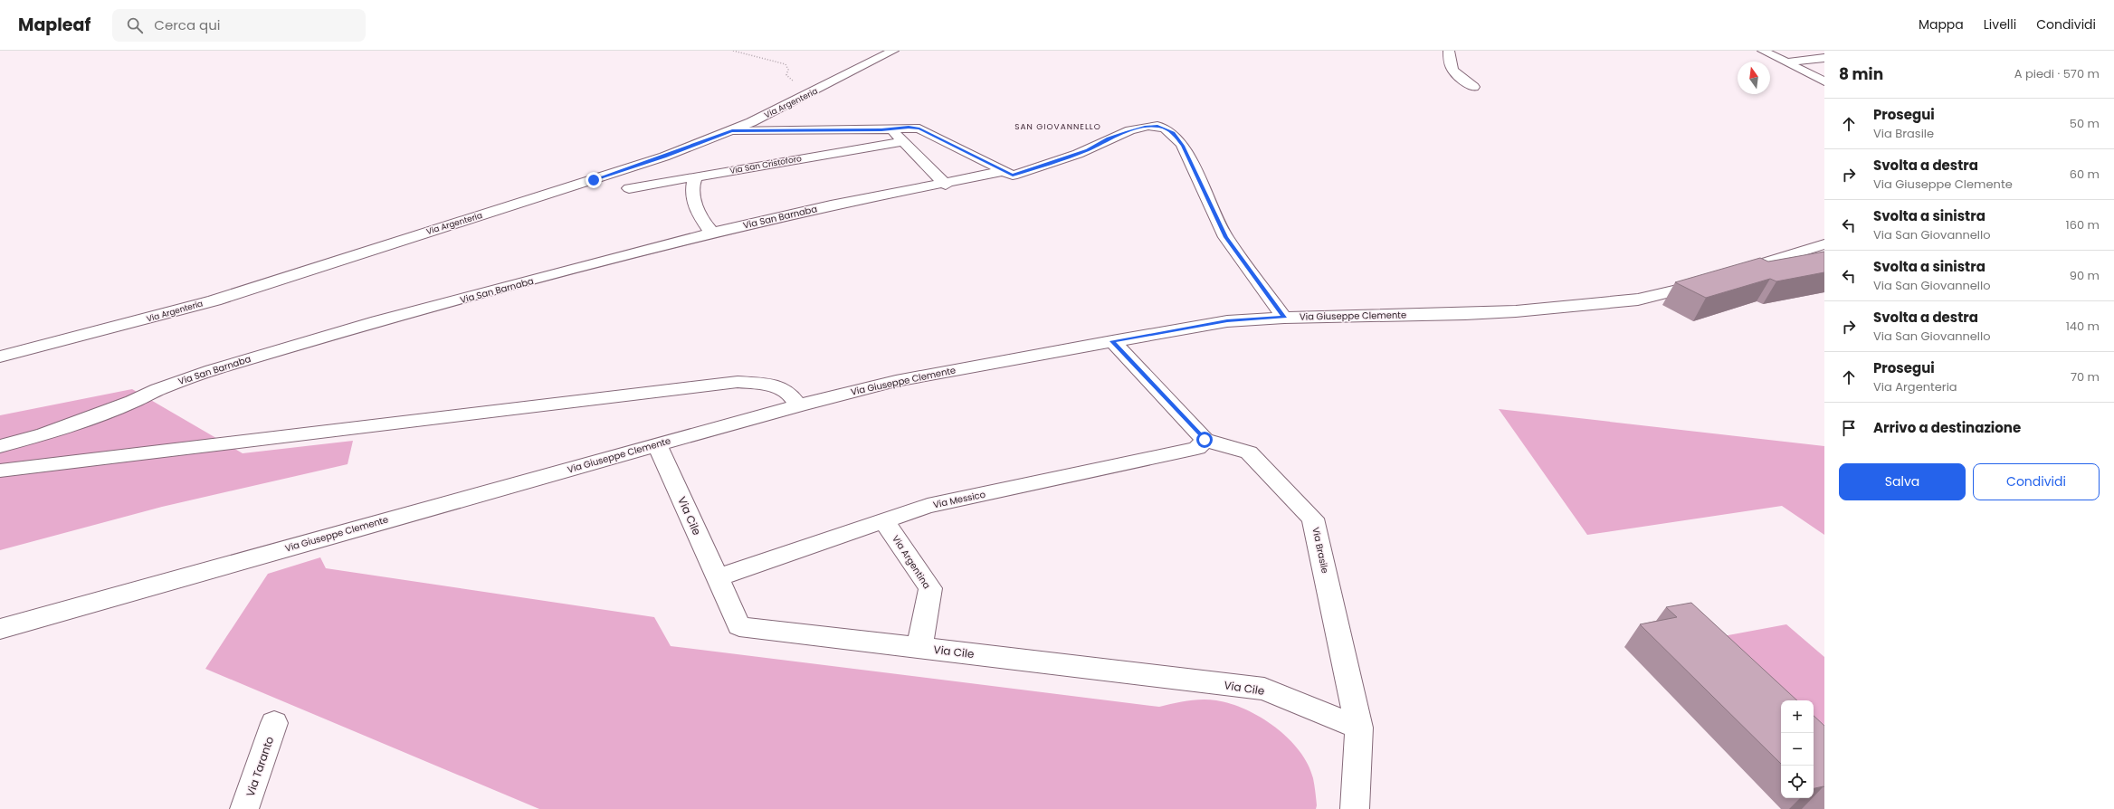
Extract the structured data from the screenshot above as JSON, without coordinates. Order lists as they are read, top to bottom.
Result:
{
  "streets": {
    "street": [
      "Via Argenteria",
      "Via San Cristoforo",
      "Via San Barnaba",
      "Via Giuseppe Clemente",
      "Via Messico",
      "Via Cile",
      "Via Brasile",
      "Via Argentina",
      "Via Taranto"
    ]
  },
  "crossings": [
    ["Via Giuseppe Clemente", "Via Cile"],
    ["Via Messico", "Via Cile"],
    ["Via Messico", "Via Brasile"],
    ["Via Messico", "Via Argentina"],
    ["Via Cile", "Via Brasile"],
    ["Via Cile", "Via Argentina"]
  ],
  "districts": ["SAN GIOVANNELLO"],
  "north": "top",
  "page": {
    "header": "Mapleaf",
    "search": "Cerca qui",
    "nav": ["Mappa", "Livelli", "Condividi"],
    "heading": ["8 min", "A piedi · 570 m"],
    "list": [
      ["Prosegui", "Via Brasile", "50 m"],
      ["Svolta a destra", "Via Giuseppe Clemente", "60 m"],
      ["Svolta a sinistra", "Via San Giovannello", "160 m"],
      ["Svolta a sinistra", "Via San Giovannello", "90 m"],
      ["Svolta a destra", "Via San Giovannello", "140 m"],
      ["Prosegui", "Via Argenteria", "70 m"],
      "Arrivo a destinazione"
    ],
    "buttons": ["Salva", "Condividi"],
    "map_buttons": ["+", "−"]
  }
}
